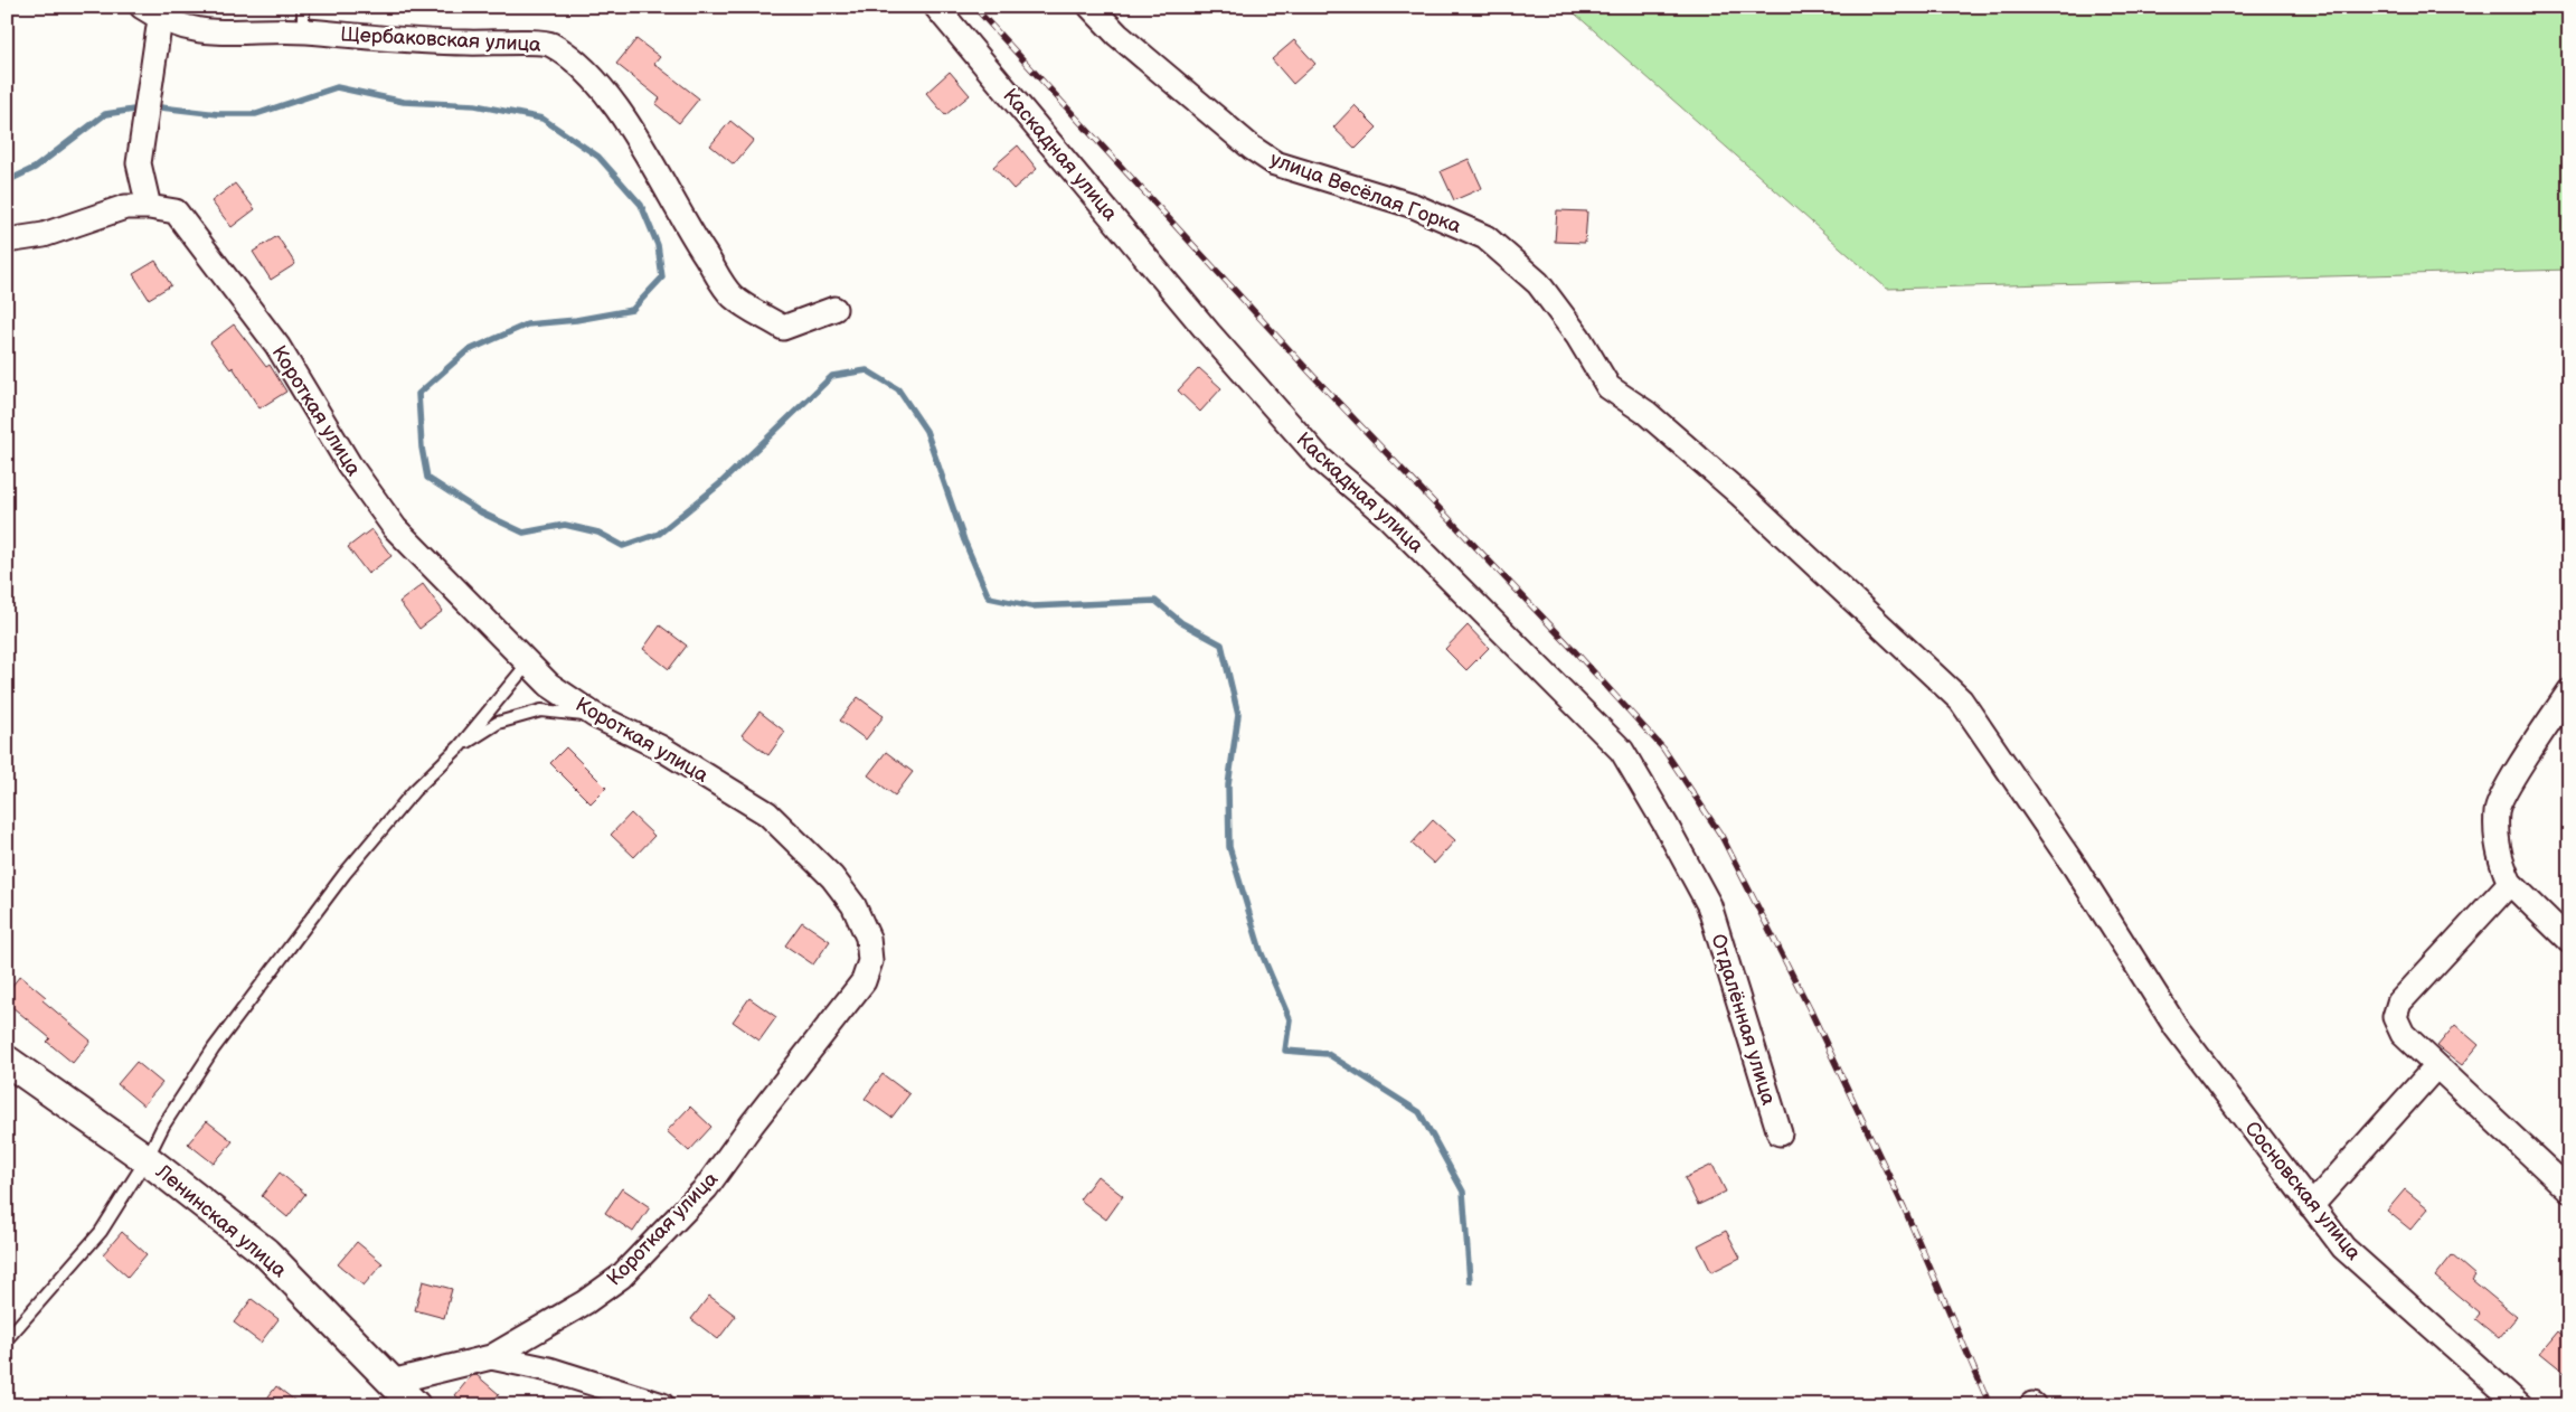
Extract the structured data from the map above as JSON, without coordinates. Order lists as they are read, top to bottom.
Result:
{
  "streets": {
    "street": [
      "Щербаковская улица",
      "Каскадная улица",
      "улица Весёлая Горка",
      "Короткая улица",
      "Отдалённая улица",
      "Сосновская улица",
      "Ленинская улица"
    ]
  },
  "crossings": [
    ["Каскадная улица", "Отдалённая улица"],
    ["улица Весёлая Горка", "Сосновская улица"]
  ]
}
